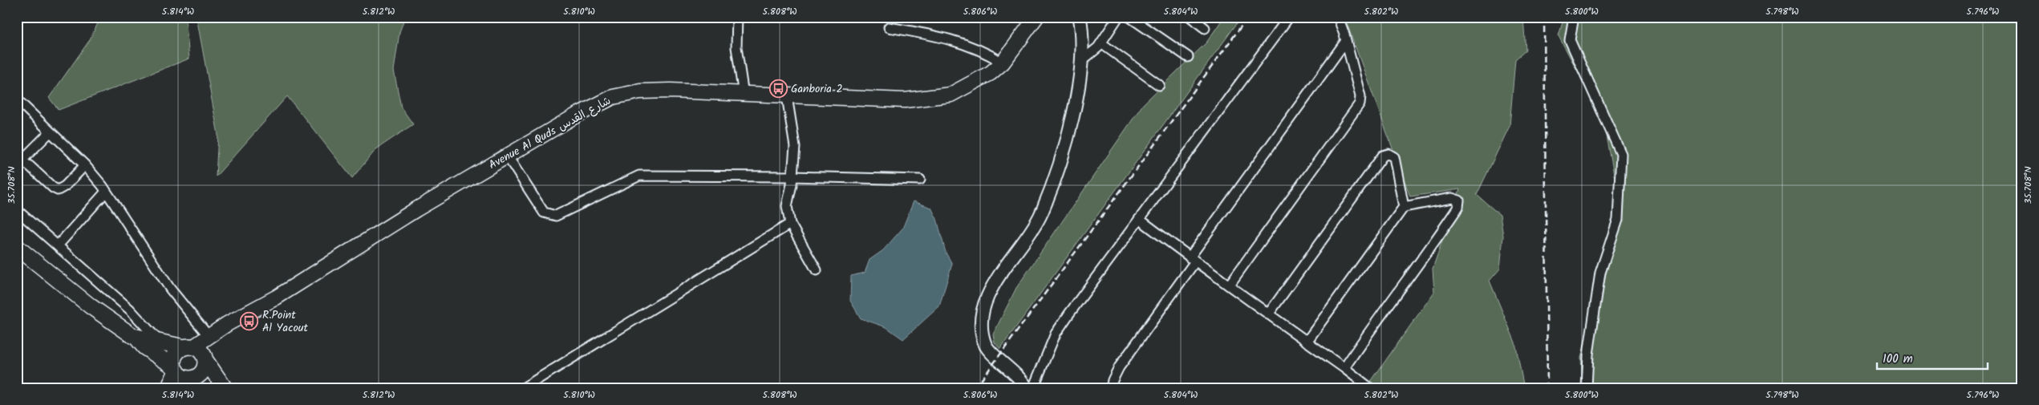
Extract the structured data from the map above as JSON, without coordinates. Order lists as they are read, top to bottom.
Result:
{
  "streets": {
    "main road": ["Avenue Al Quds شارع القدس"]
  },
  "places": {
    "bus stop": ["Ganboria 2", "R.Point Al Yacout"]
  },
  "scale_bar": "100 m",
  "coordinates": [
    "5.814°W",
    "5.812°W",
    "5.810°W",
    "5.808°W",
    "5.806°W",
    "5.804°W",
    "5.802°W",
    "5.800°W",
    "5.798°W",
    "5.796°W",
    "35.708°N"
  ]
}
